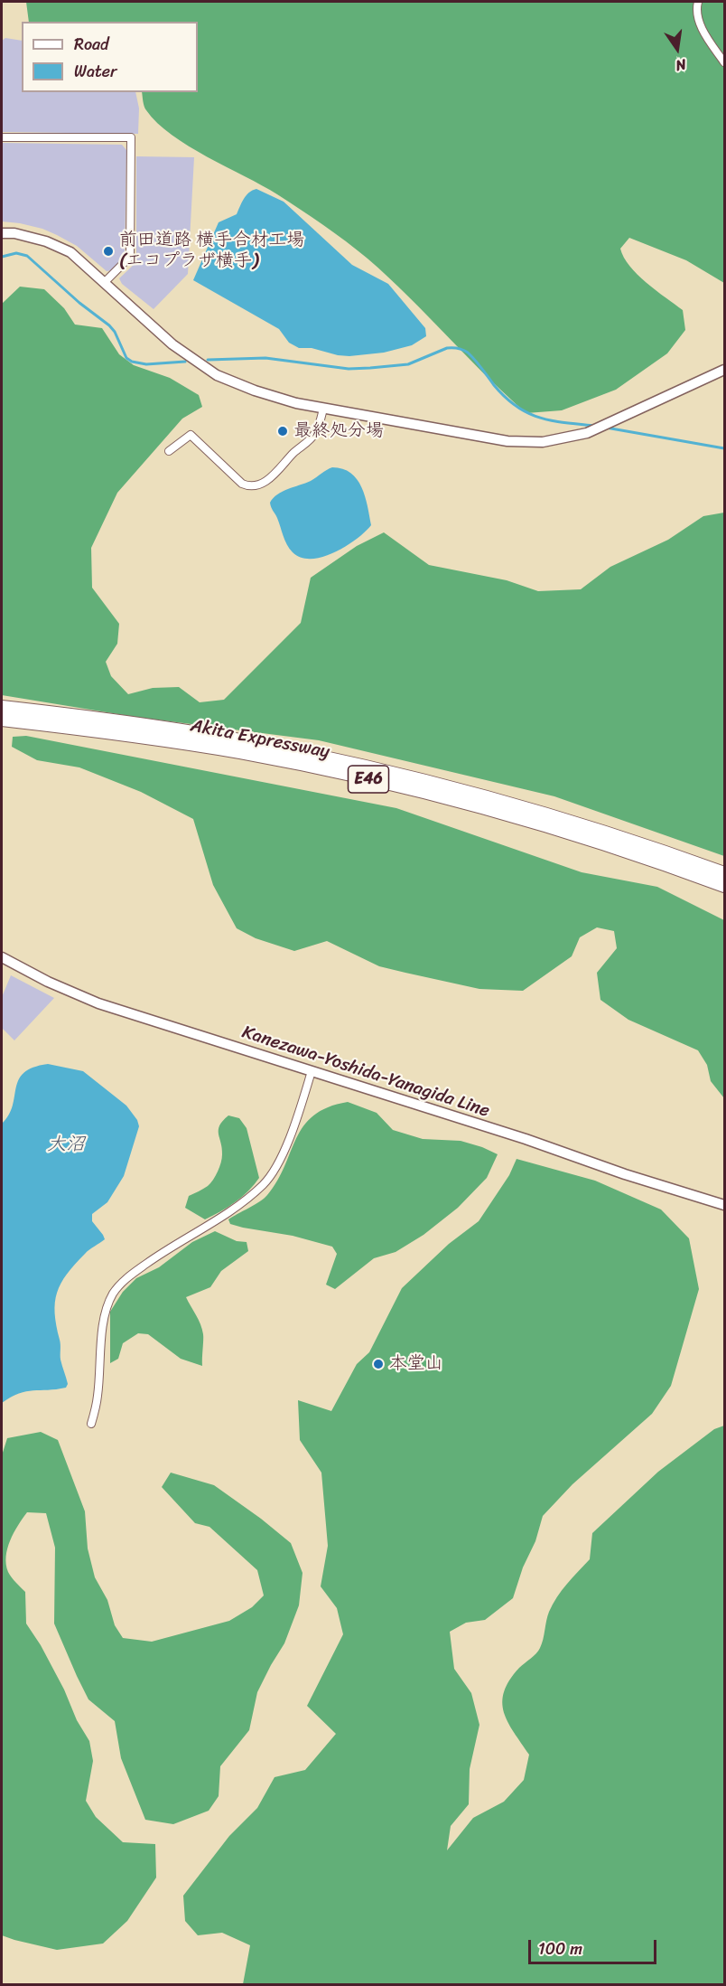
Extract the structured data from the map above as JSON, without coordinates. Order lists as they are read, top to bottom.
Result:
{
  "streets": {
    "highway": ["Akita Expressway", "E46"],
    "street": ["Kanezawa-Yoshida-Yanagida Line"]
  },
  "water": ["大沼"],
  "places": ["前田道路 横手合材工場 (エコプラザ横手)", "最終処分場", "本堂山"],
  "legend": ["Road", "Water"],
  "scale_bar": "100 m",
  "north": "bottom"
}
